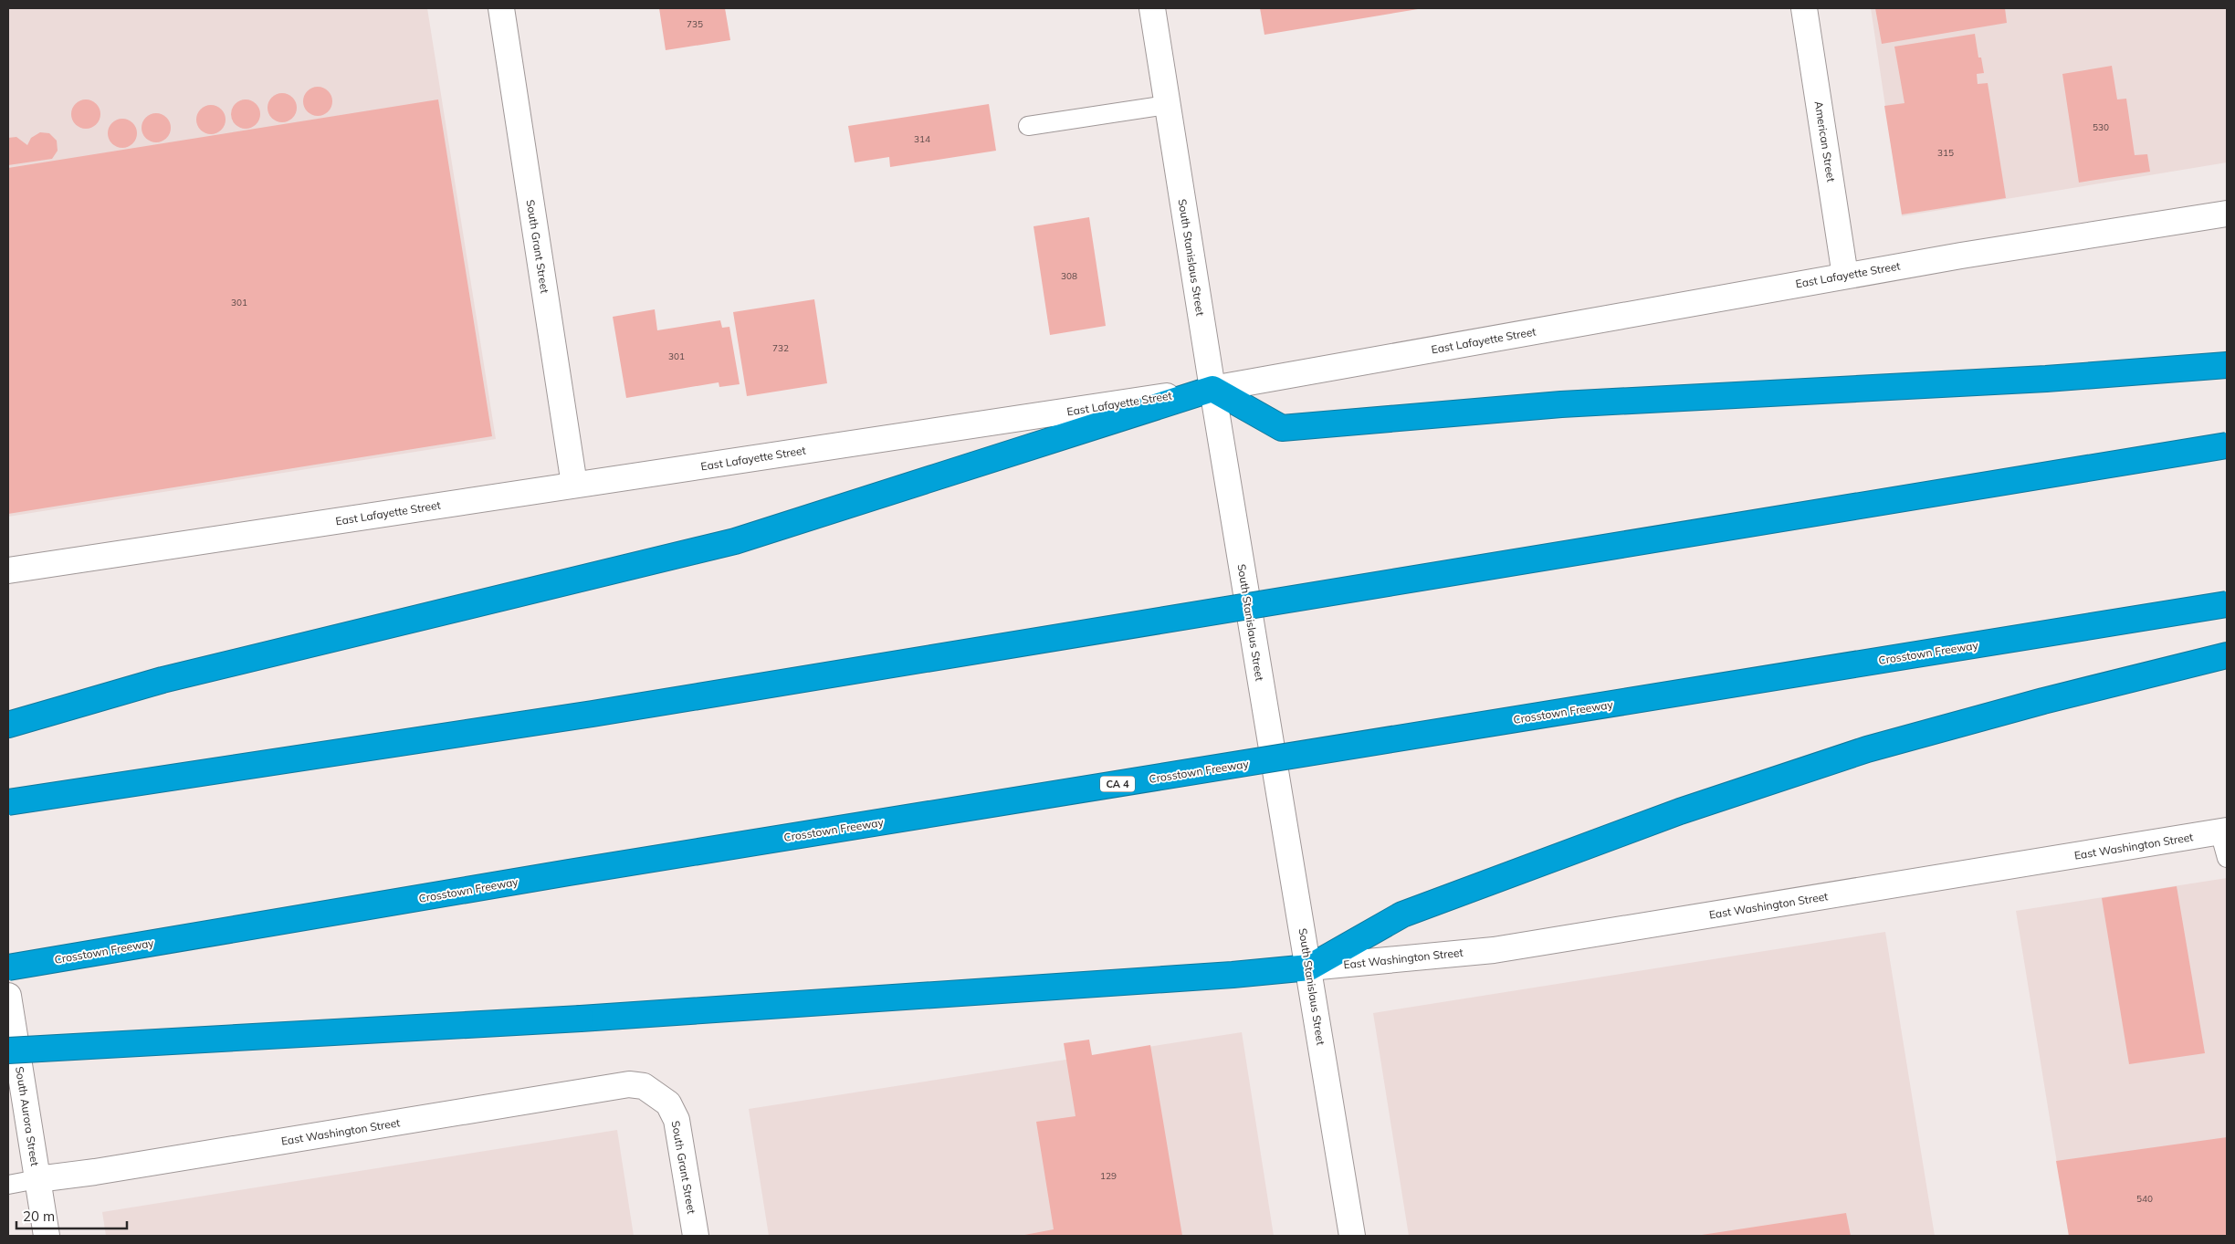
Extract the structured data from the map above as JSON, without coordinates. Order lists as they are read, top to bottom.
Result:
{
  "streets": {
    "highway": ["Crosstown Freeway", "CA 4"],
    "street": [
      "American Street",
      "South Grant Street",
      "South Stanislaus Street",
      "East Lafayette Street",
      "East Washington Street",
      "South Aurora Street"
    ]
  },
  "crossings": [
    ["American Street", "East Lafayette Street"],
    ["South Grant Street", "East Lafayette Street"],
    ["South Grant Street", "East Washington Street"],
    ["South Stanislaus Street", "East Lafayette Street"],
    ["South Stanislaus Street", "East Washington Street"],
    ["East Washington Street", "South Aurora Street"]
  ],
  "house_numbers": [
    "735",
    "530",
    "314",
    "315",
    "308",
    "301",
    "732",
    "301",
    "129",
    "540"
  ],
  "scale_bar": "20 m"
}
